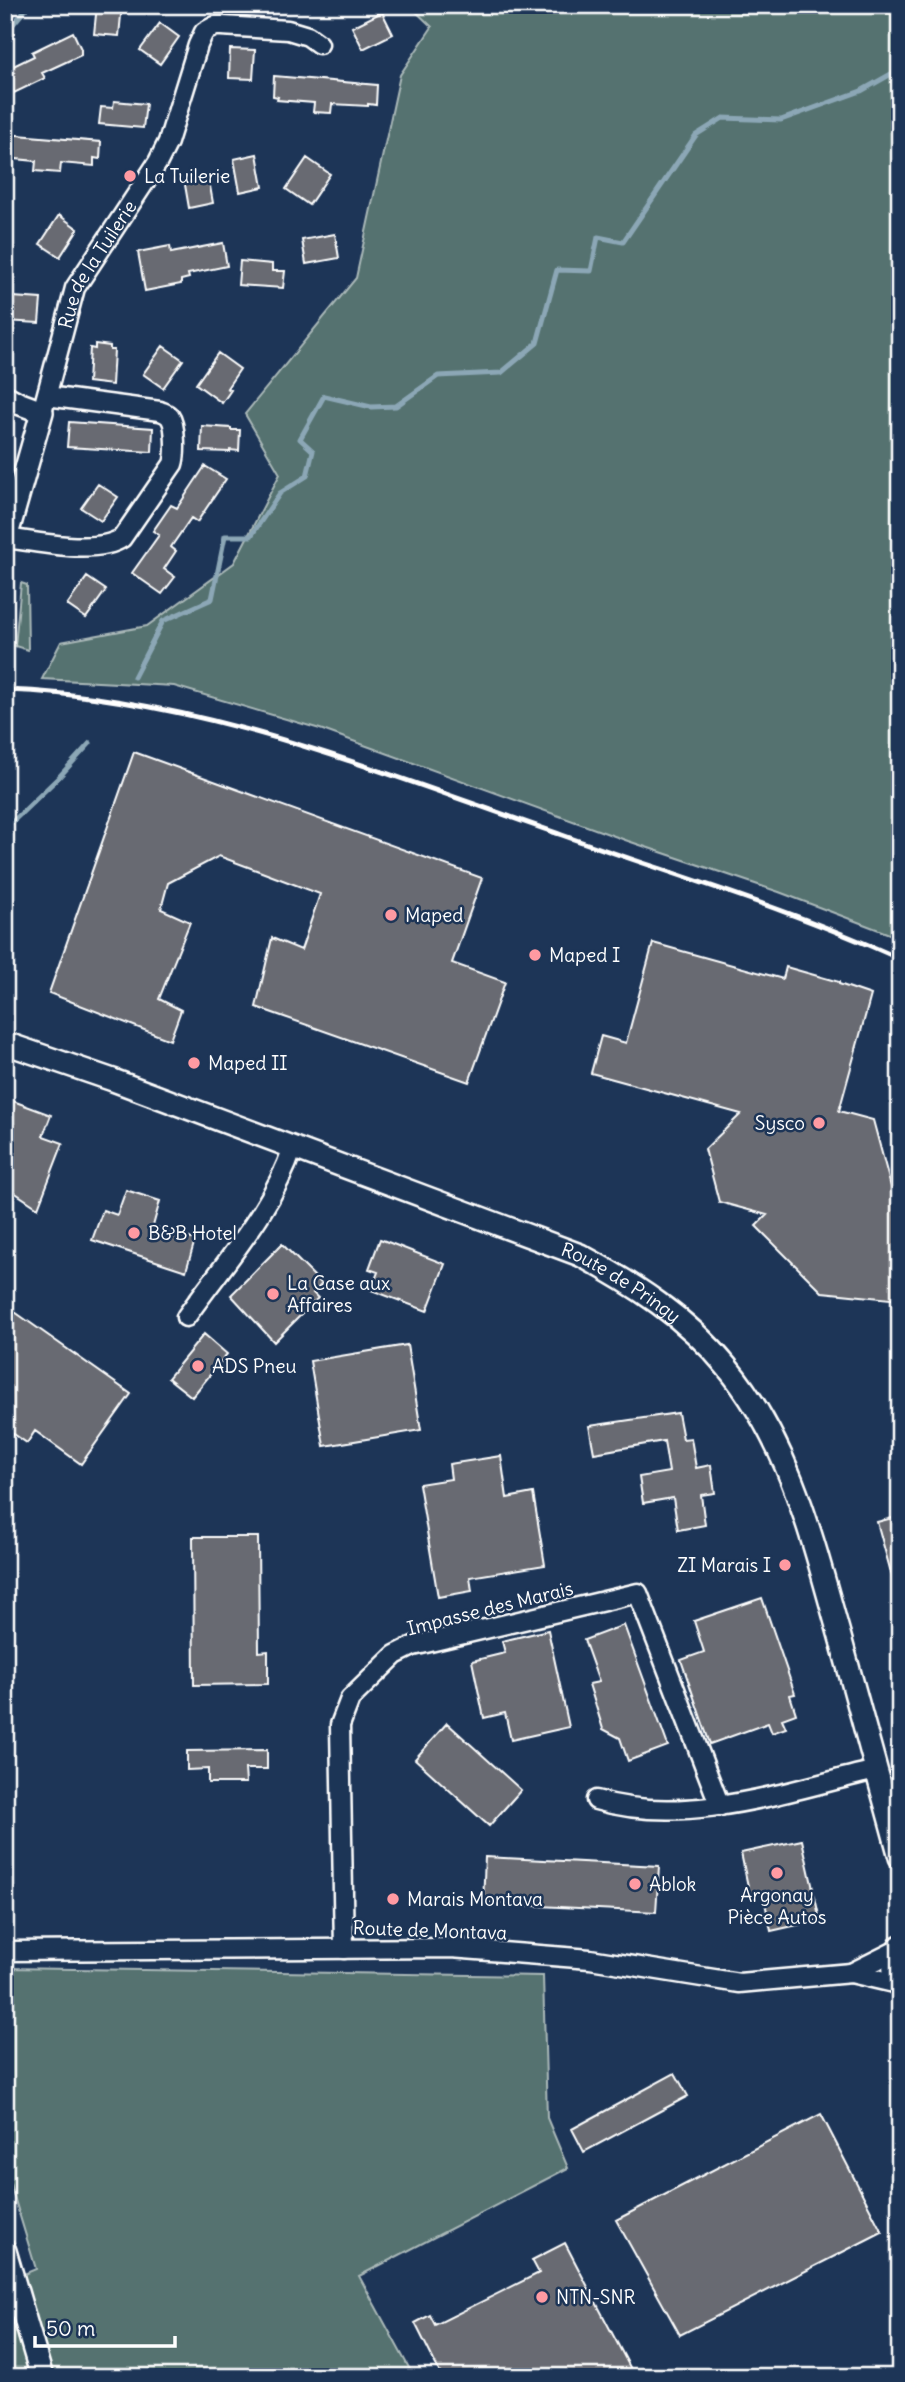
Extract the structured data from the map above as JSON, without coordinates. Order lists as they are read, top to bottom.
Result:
{
  "streets": {
    "street": [
      "Rue de la Tuilerie",
      "Route de Pringy",
      "Impasse des Marais",
      "Route de Montava"
    ]
  },
  "crossings": [
    ["Impasse des Marais", "Route de Montava"]
  ],
  "places": [
    "La Tuilerie",
    "Maped",
    "Maped I",
    "Maped II",
    "Sysco",
    "B&B Hotel",
    "La Case aux Affaires",
    "ADS Pneu",
    "ZI Marais I",
    "Argonay Pièce Autos",
    "Ablok",
    "Marais Montava",
    "NTN-SNR"
  ],
  "scale_bar": "50 m"
}
